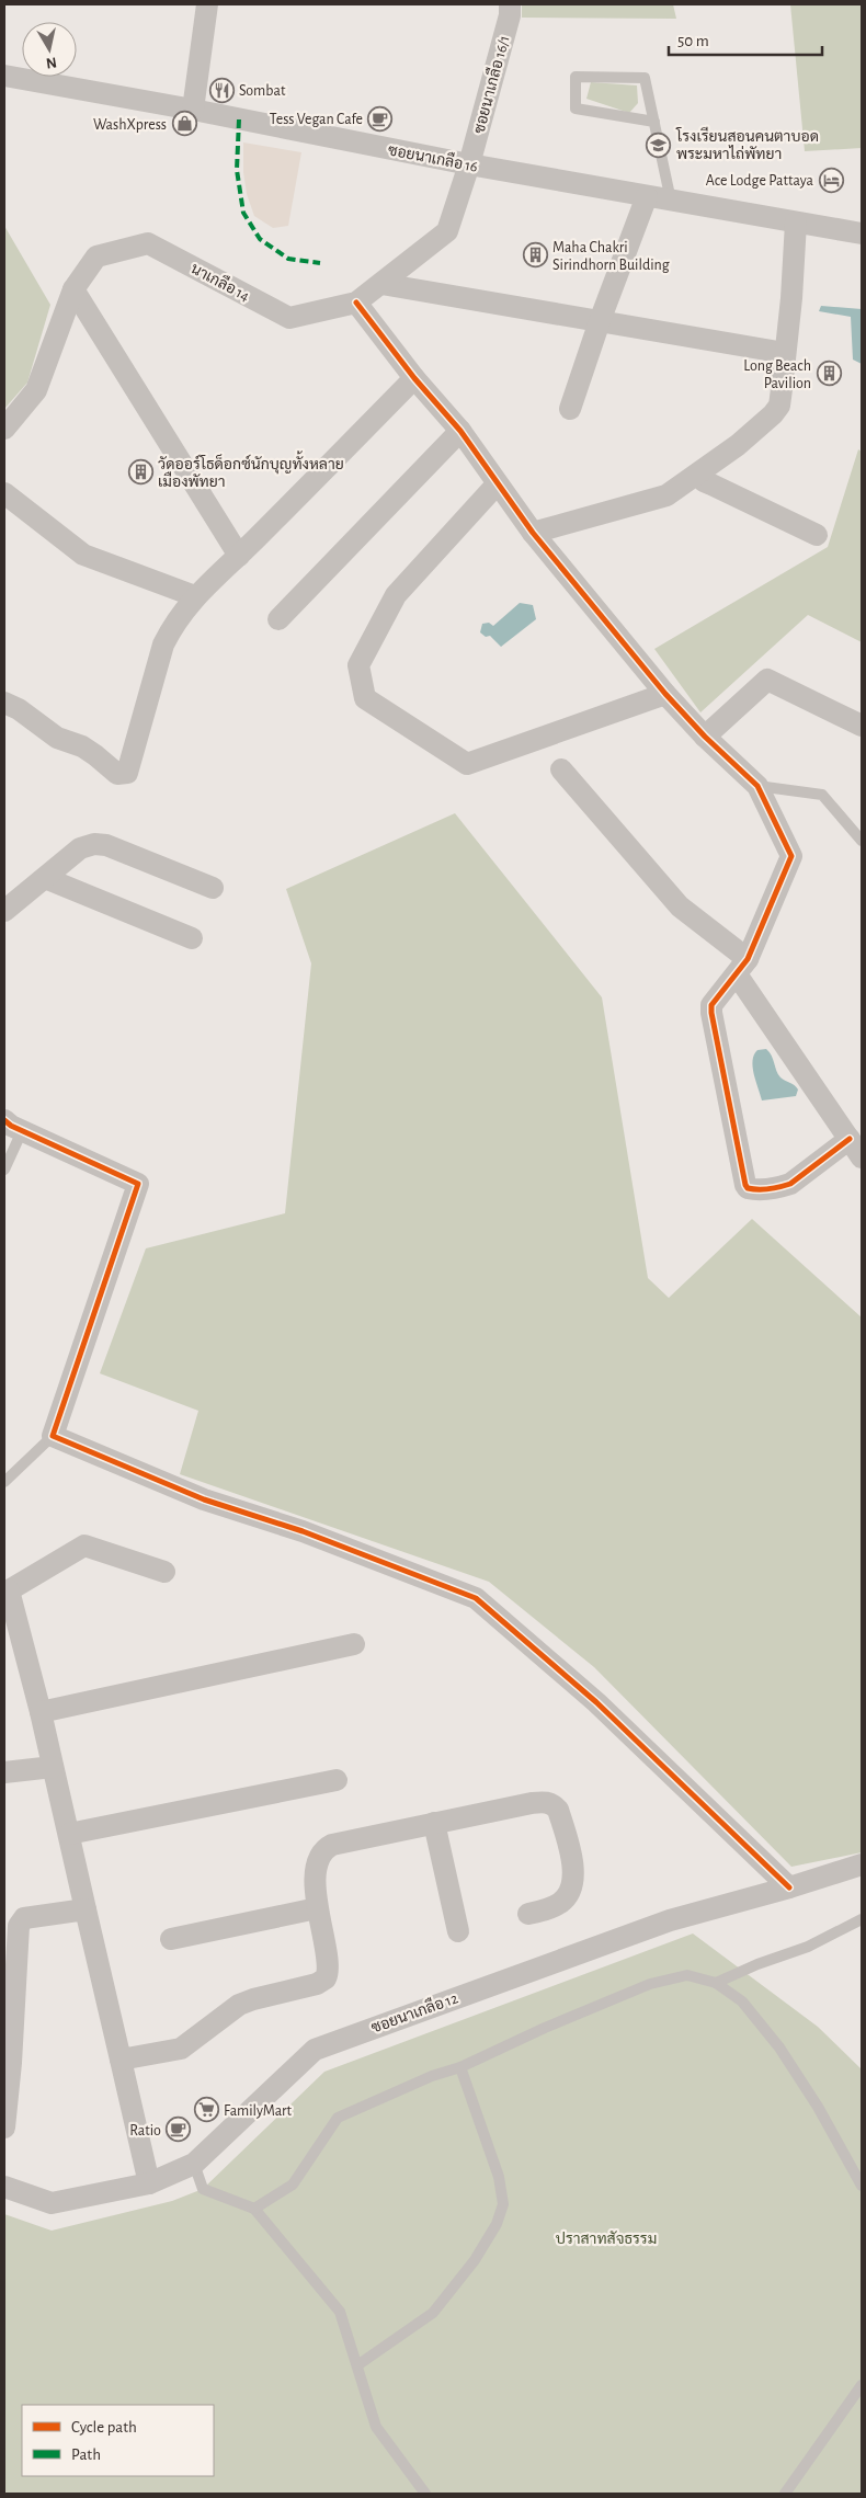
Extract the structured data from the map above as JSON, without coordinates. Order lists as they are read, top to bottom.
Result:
{
  "streets": {
    "street": [
      "ซอยนาเกลือ 16/1",
      "ซอยนาเกลือ 16",
      "นาเกลือ 14",
      "ซอยนาเกลือ 12"
    ]
  },
  "crossings": [
    ["ซอยนาเกลือ 16/1", "ซอยนาเกลือ 16"],
    ["ซอยนาเกลือ 16/1", "นาเกลือ 14"],
    ["ซอยนาเกลือ 16", "นาเกลือ 14"]
  ],
  "parks": ["ปราสาทสัจธรรม"],
  "places": {
    "restaurant": ["Sombat"],
    "cafe": ["Tess Vegan Cafe", "Ratio"],
    "shop": ["WashXpress"],
    "school or university": ["โรงเรียนสอนคนตาบอด พระมหาไถ่พัทยา"],
    "hotel": ["Ace Lodge Pattaya"],
    "building": ["Maha Chakri Sirindhorn Building", "Long Beach Pavilion", "วัดออร์โธด็อกซ์นักบุญทั้งหลาย เมืองพัทยา"],
    "supermarket": ["FamilyMart"]
  },
  "legend": ["Cycle path", "Path"],
  "scale_bar": "50 m",
  "north": "bottom"
}
